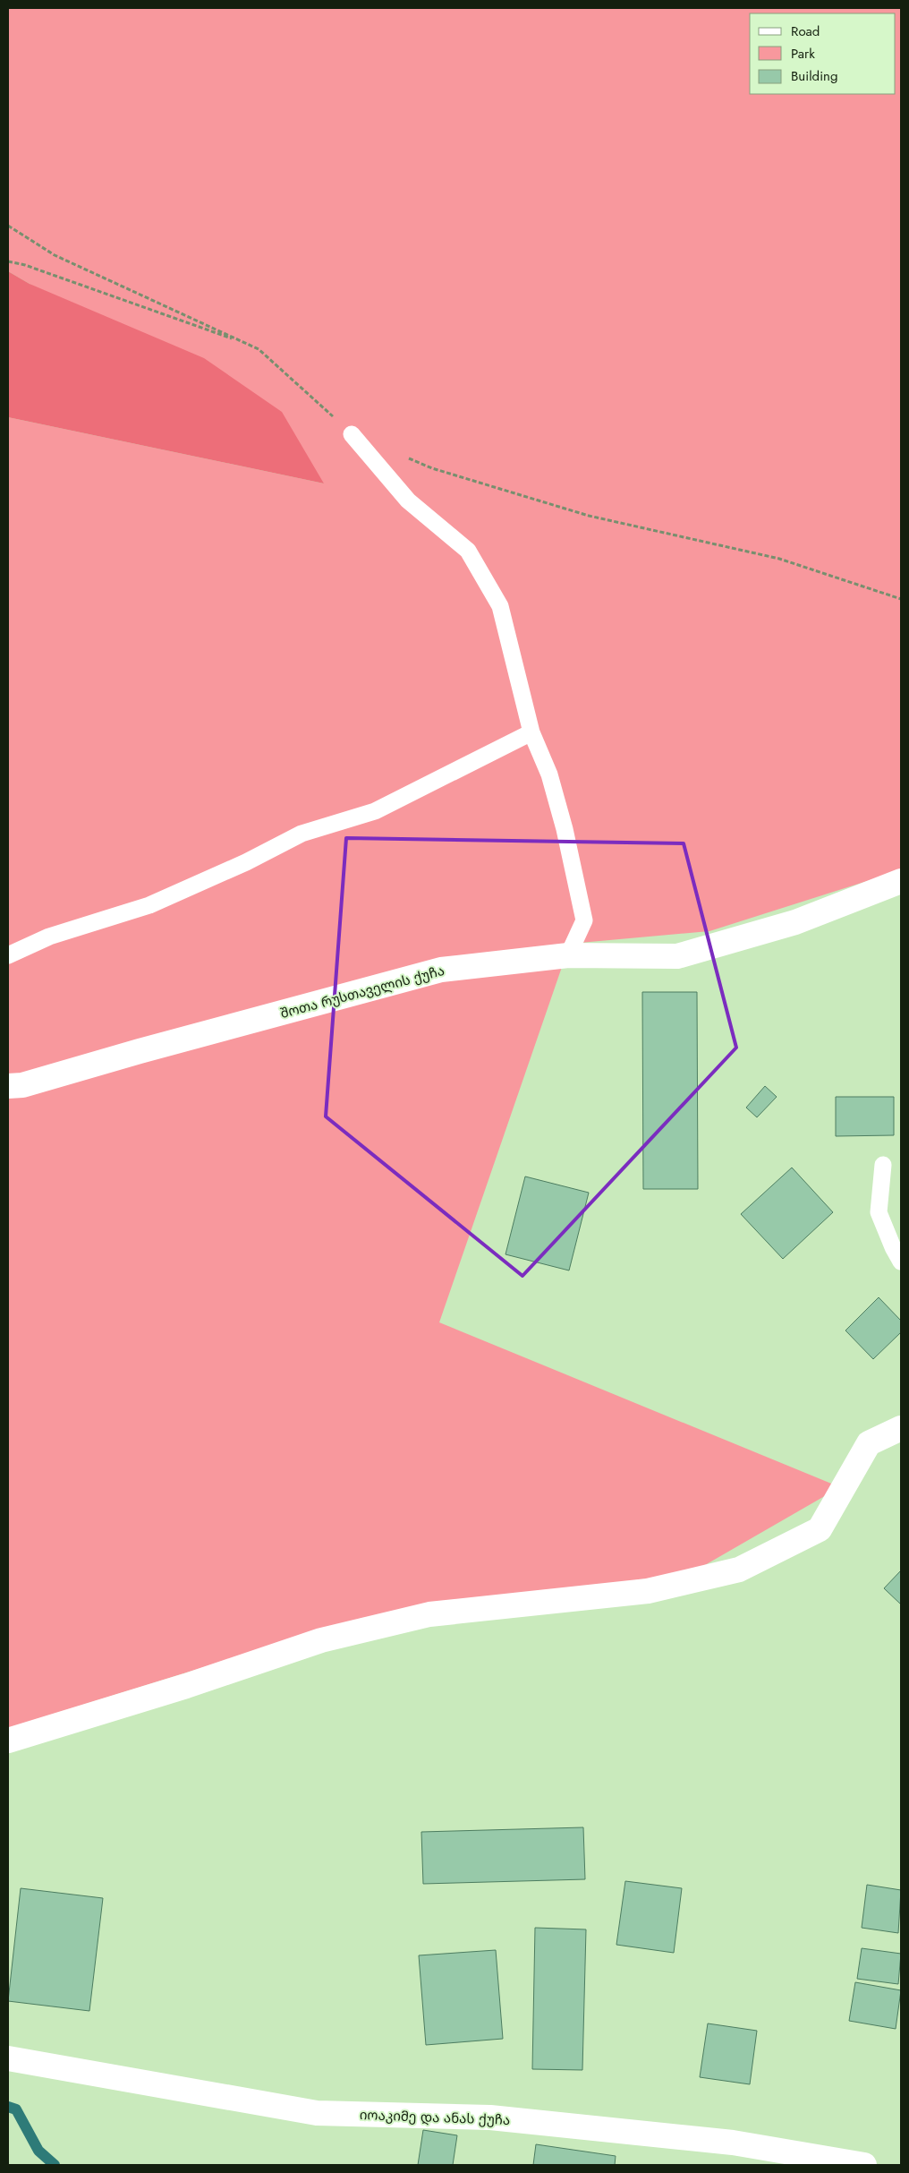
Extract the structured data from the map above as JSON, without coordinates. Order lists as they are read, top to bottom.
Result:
{
  "streets": {
    "street": ["შოთა რუსთაველის ქუჩა", "იოაკიმე და ანას ქუჩა"]
  },
  "legend": ["Road", "Park", "Building"]
}
